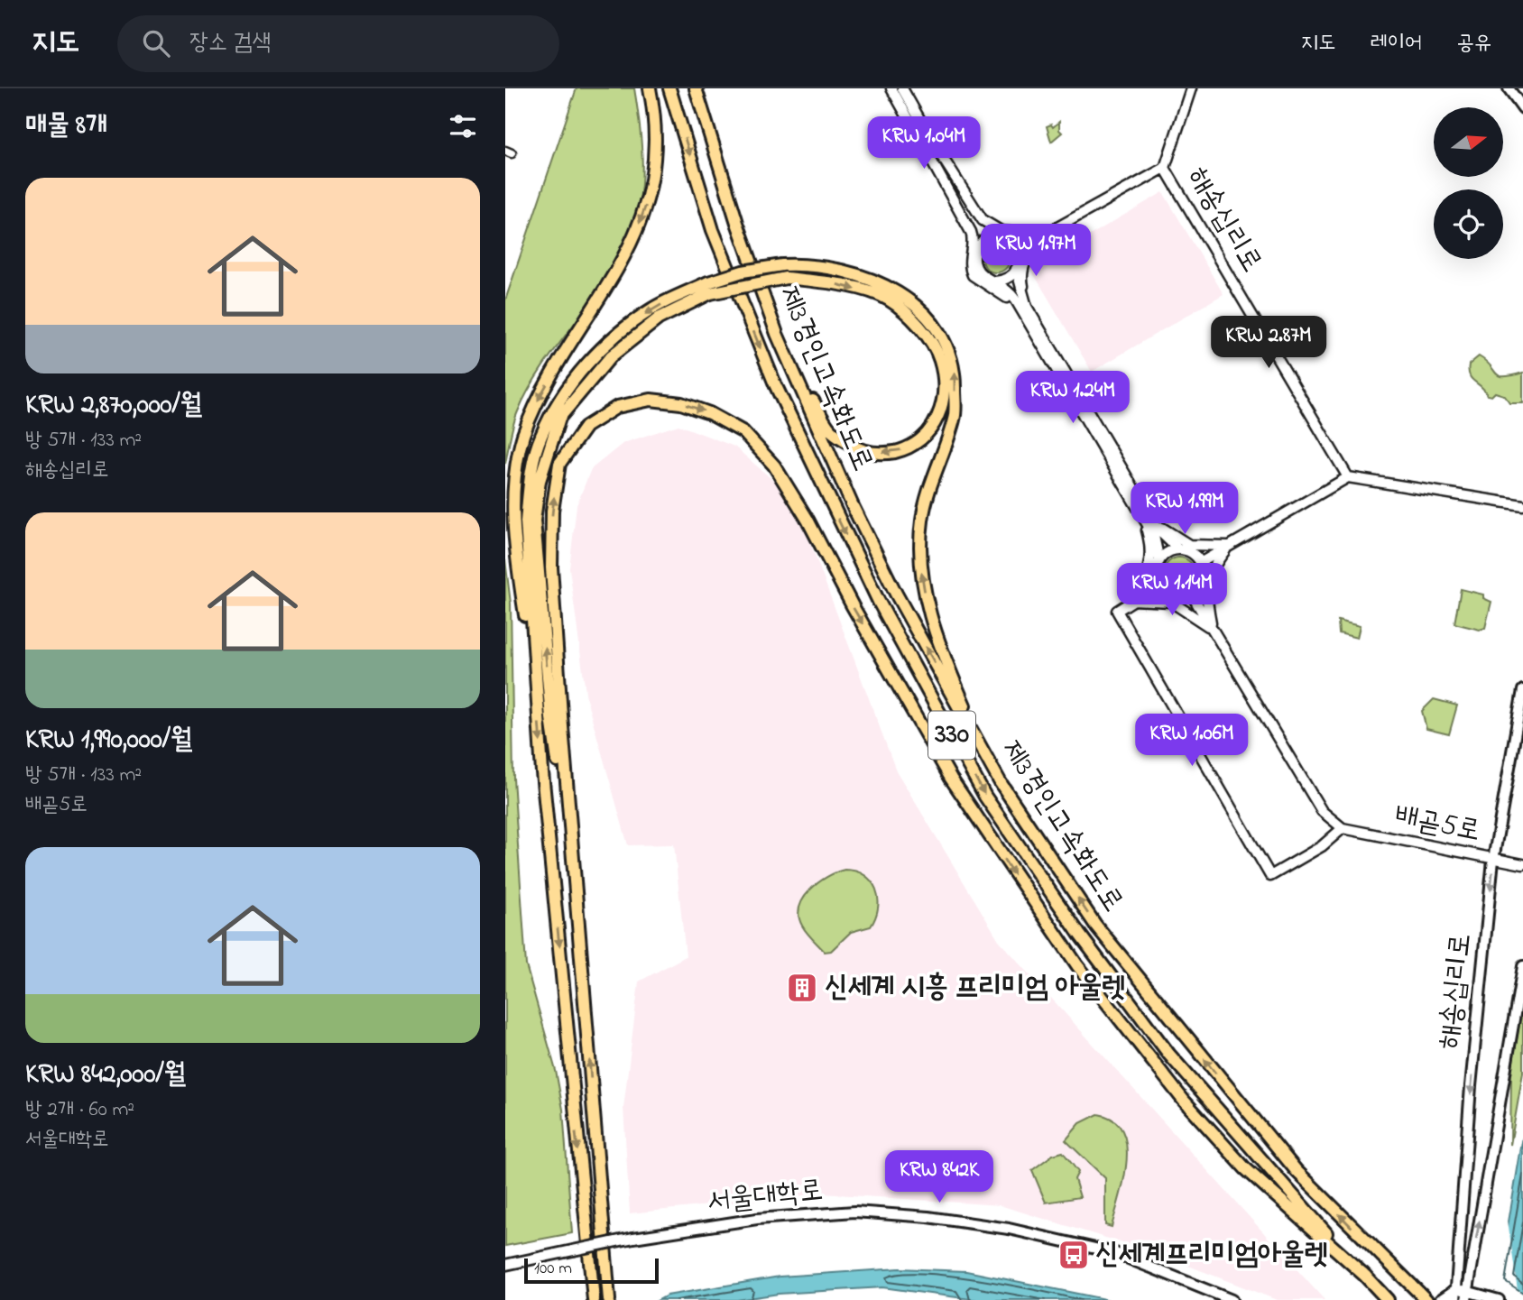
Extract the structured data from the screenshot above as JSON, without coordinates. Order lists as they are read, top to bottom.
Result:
{
  "streets": {
    "highway": ["제3경인고속화도로", "330"],
    "main road": ["해송십리로", "서울대학로"],
    "street": ["배곧5로"]
  },
  "crossings": [
    ["해송십리로", "배곧5로"]
  ],
  "places": {
    "building": ["신세계 시흥 프리미엄 아울렛"],
    "bus stop": ["신세계프리미엄아울렛"]
  },
  "scale_bar": "100 m",
  "north": "right",
  "page": {
    "header": "지도",
    "search": "장소 검색",
    "nav": ["지도", "레이어", "공유"],
    "heading": "매물 8개",
    "price": [
      "KRW 1.04M",
      "KRW 1.97M",
      "KRW 2.87M",
      "KRW 1.24M",
      "KRW 1.99M",
      "KRW 1.14M",
      "KRW 1.06M",
      "KRW 842K"
    ],
    "list": [
      {
        "name": "KRW 2,870,000/월",
        "note": "방 5개 · 133 m² · 해송십리로"
      },
      {
        "name": "KRW 1,990,000/월",
        "note": "방 5개 · 133 m² · 배곧5로"
      },
      {
        "name": "KRW 842,000/월",
        "note": "방 2개 · 60 m² · 서울대학로"
      }
    ],
    "scale": "100 m"
  }
}
